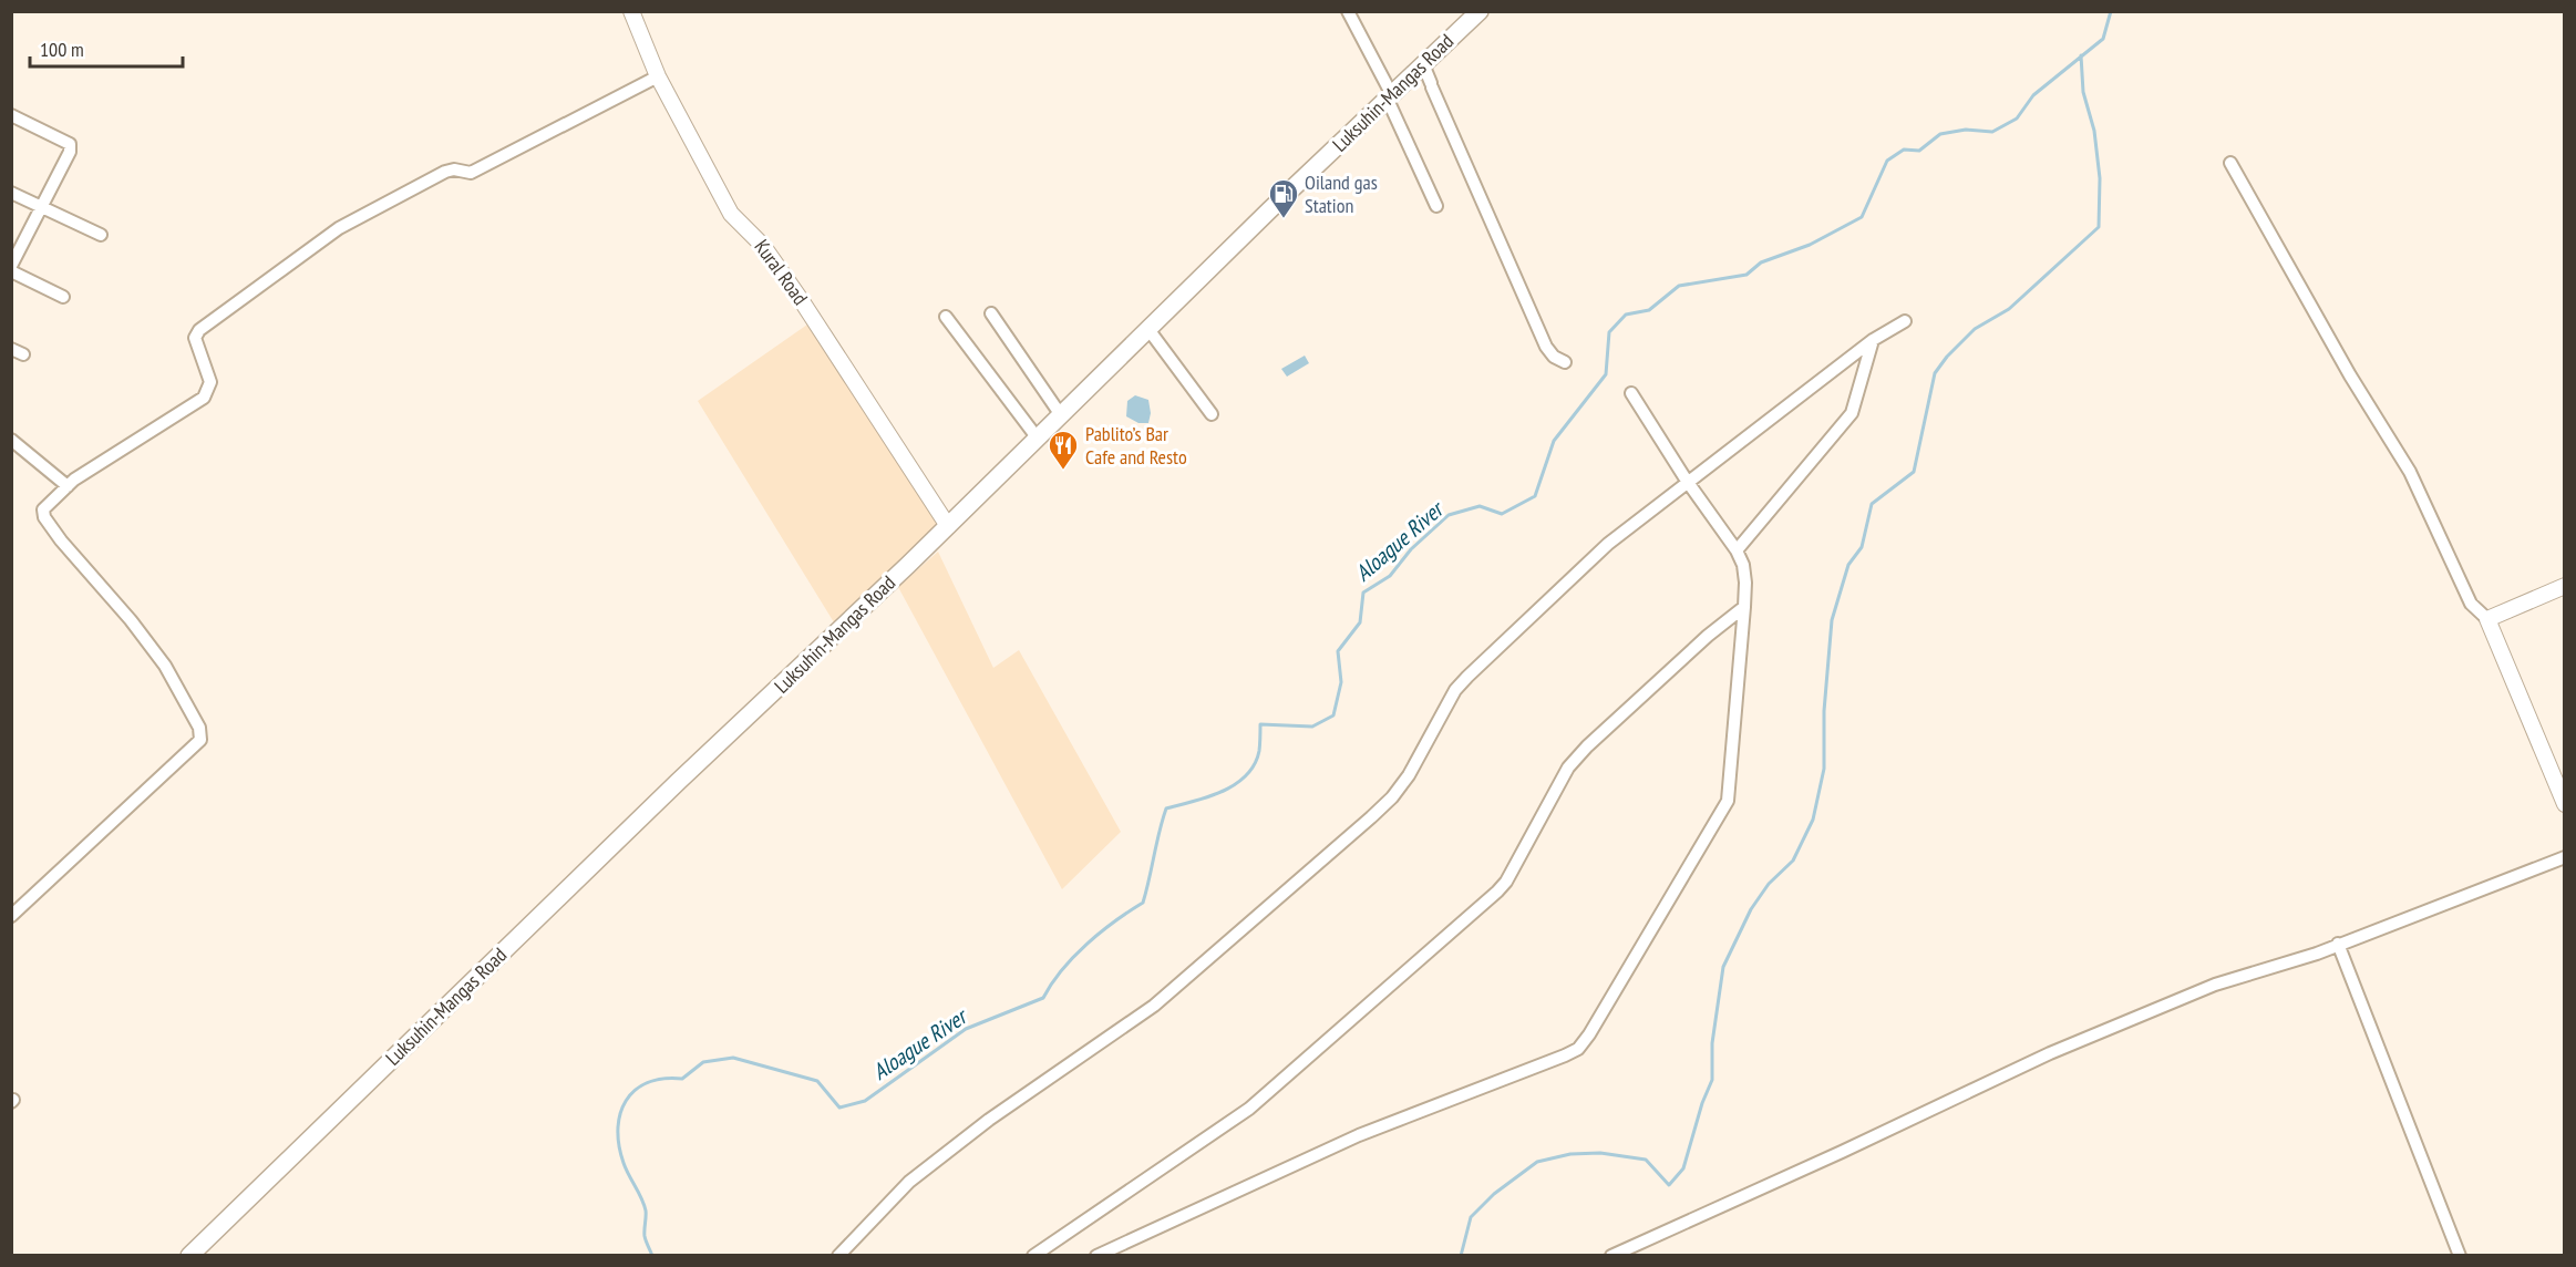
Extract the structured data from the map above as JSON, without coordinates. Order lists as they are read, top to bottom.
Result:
{
  "streets": {
    "main road": ["Luksuhin-Mangas Road"],
    "street": ["Kural Road"]
  },
  "crossings": [
    ["Luksuhin-Mangas Road", "Kural Road"]
  ],
  "water": ["Aloague River"],
  "places": {
    "fuel station": ["Oiland gas Station"],
    "restaurant": ["Pablito’s Bar Cafe and Resto"]
  },
  "scale_bar": "100 m"
}
